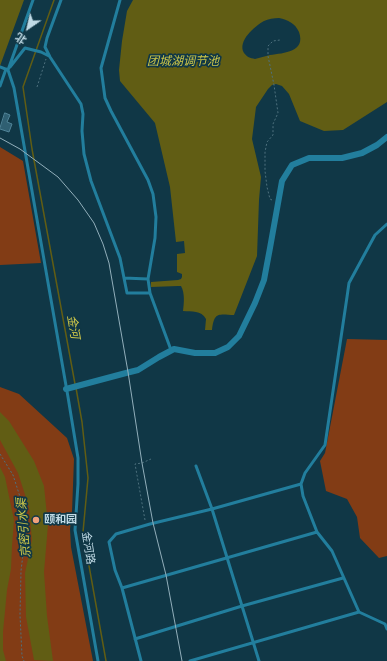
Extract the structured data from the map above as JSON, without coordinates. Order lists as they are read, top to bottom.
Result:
{
  "streets": {
    "lane": ["金河路"]
  },
  "water": ["团城湖调节池", "金河", "京密引水渠"],
  "places": ["颐和园"],
  "north": "bottom left"
}
